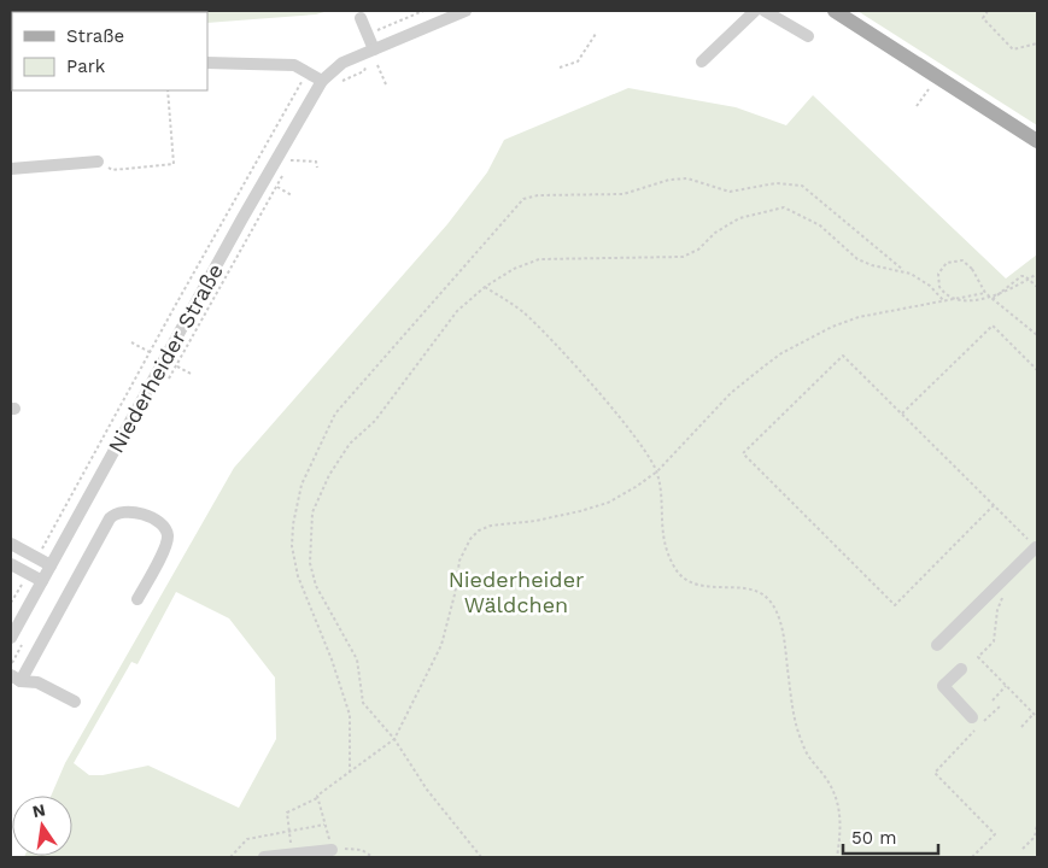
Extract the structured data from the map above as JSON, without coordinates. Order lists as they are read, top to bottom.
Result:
{
  "streets": {
    "street": ["Niederheider Straße"]
  },
  "parks": ["Niederheider Wäldchen"],
  "legend": ["Straße", "Park"],
  "scale_bar": "50 m",
  "north": "top"
}
